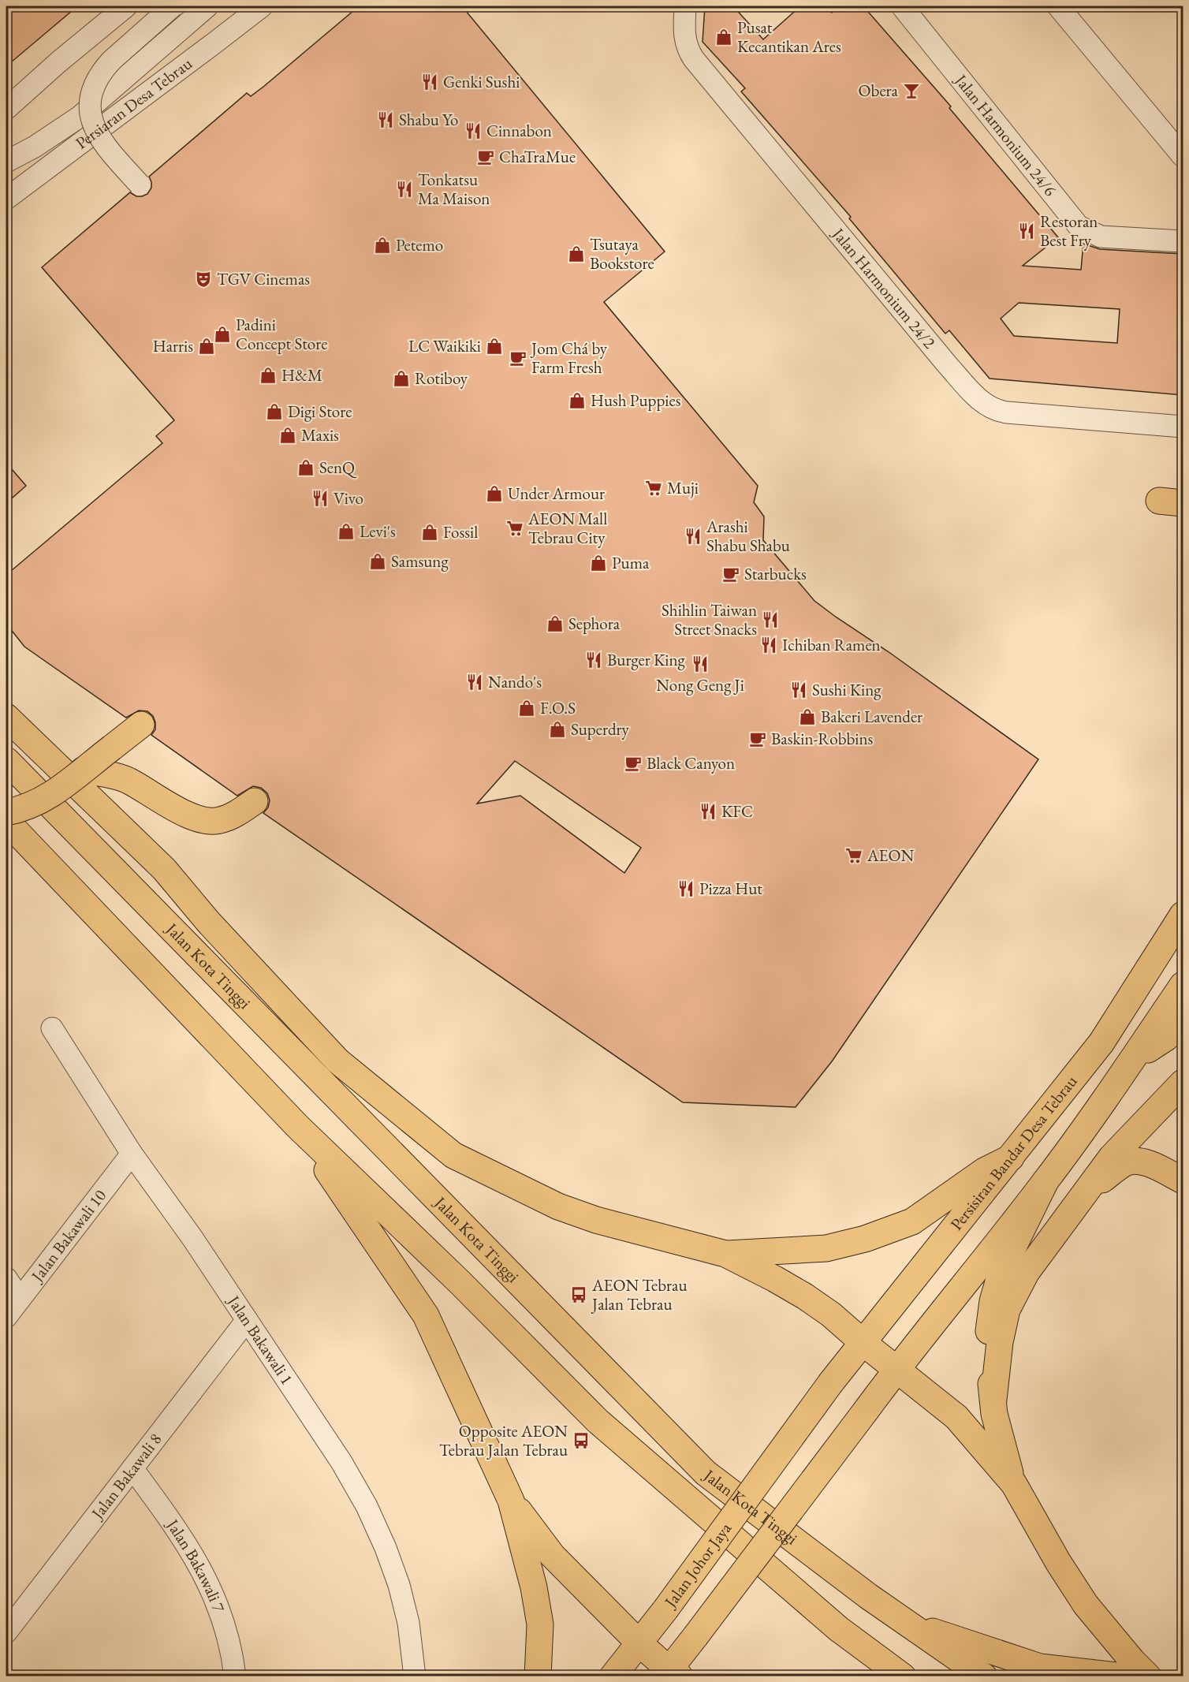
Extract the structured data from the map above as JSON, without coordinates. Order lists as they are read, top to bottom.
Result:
{
  "streets": {
    "main road": ["Jalan Kota Tinggi", "Persisiran Bandar Desa Tebrau", "Jalan Johor Jaya"],
    "street": [
      "Persiaran Desa Tebrau",
      "Jalan Harmonium 24/6",
      "Jalan Harmonium 24/2",
      "Jalan Bakawali 10",
      "Jalan Bakawali 1",
      "Jalan Bakawali 8",
      "Jalan Bakawali 7"
    ]
  },
  "crossings": [
    ["Persisiran Bandar Desa Tebrau", "Jalan Johor Jaya"],
    ["Jalan Bakawali 10", "Jalan Bakawali 1"],
    ["Jalan Bakawali 1", "Jalan Bakawali 8"],
    ["Jalan Bakawali 8", "Jalan Bakawali 7"]
  ],
  "places": {
    "shop": [
      "Pusat Kecantikan Ares",
      "Petemo",
      "Tsutaya Bookstore",
      "Padini Concept Store",
      "Harris",
      "LC Waikiki",
      "H&M",
      "Rotiboy",
      "Hush Puppies",
      "Digi Store",
      "Maxis",
      "SenQ",
      "Under Armour",
      "Levi's",
      "Fossil",
      "Samsung",
      "Puma",
      "Sephora",
      "F.O.S",
      "Bakeri Lavender",
      "Superdry"
    ],
    "restaurant": [
      "Genki Sushi",
      "Shabu Yo",
      "Cinnabon",
      "Tonkatsu Ma Maison",
      "Restoran Best Fry",
      "Vivo",
      "Arashi Shabu Shabu",
      "Shihlin Taiwan Street Snacks",
      "Ichiban Ramen",
      "Burger King",
      "Nong Geng Ji",
      "Nando's",
      "Sushi King",
      "KFC",
      "Pizza Hut"
    ],
    "bar": ["Obera"],
    "cafe": [
      "ChaTraMue",
      "Jom Chá by Farm Fresh",
      "Starbucks",
      "Baskin-Robbins",
      "Black Canyon"
    ],
    "theatre": ["TGV Cinemas"],
    "supermarket": ["Muji", "AEON Mall Tebrau City", "AEON"],
    "bus stop": ["AEON Tebrau Jalan Tebrau", "Opposite AEON Tebrau Jalan Tebrau"]
  }
}
